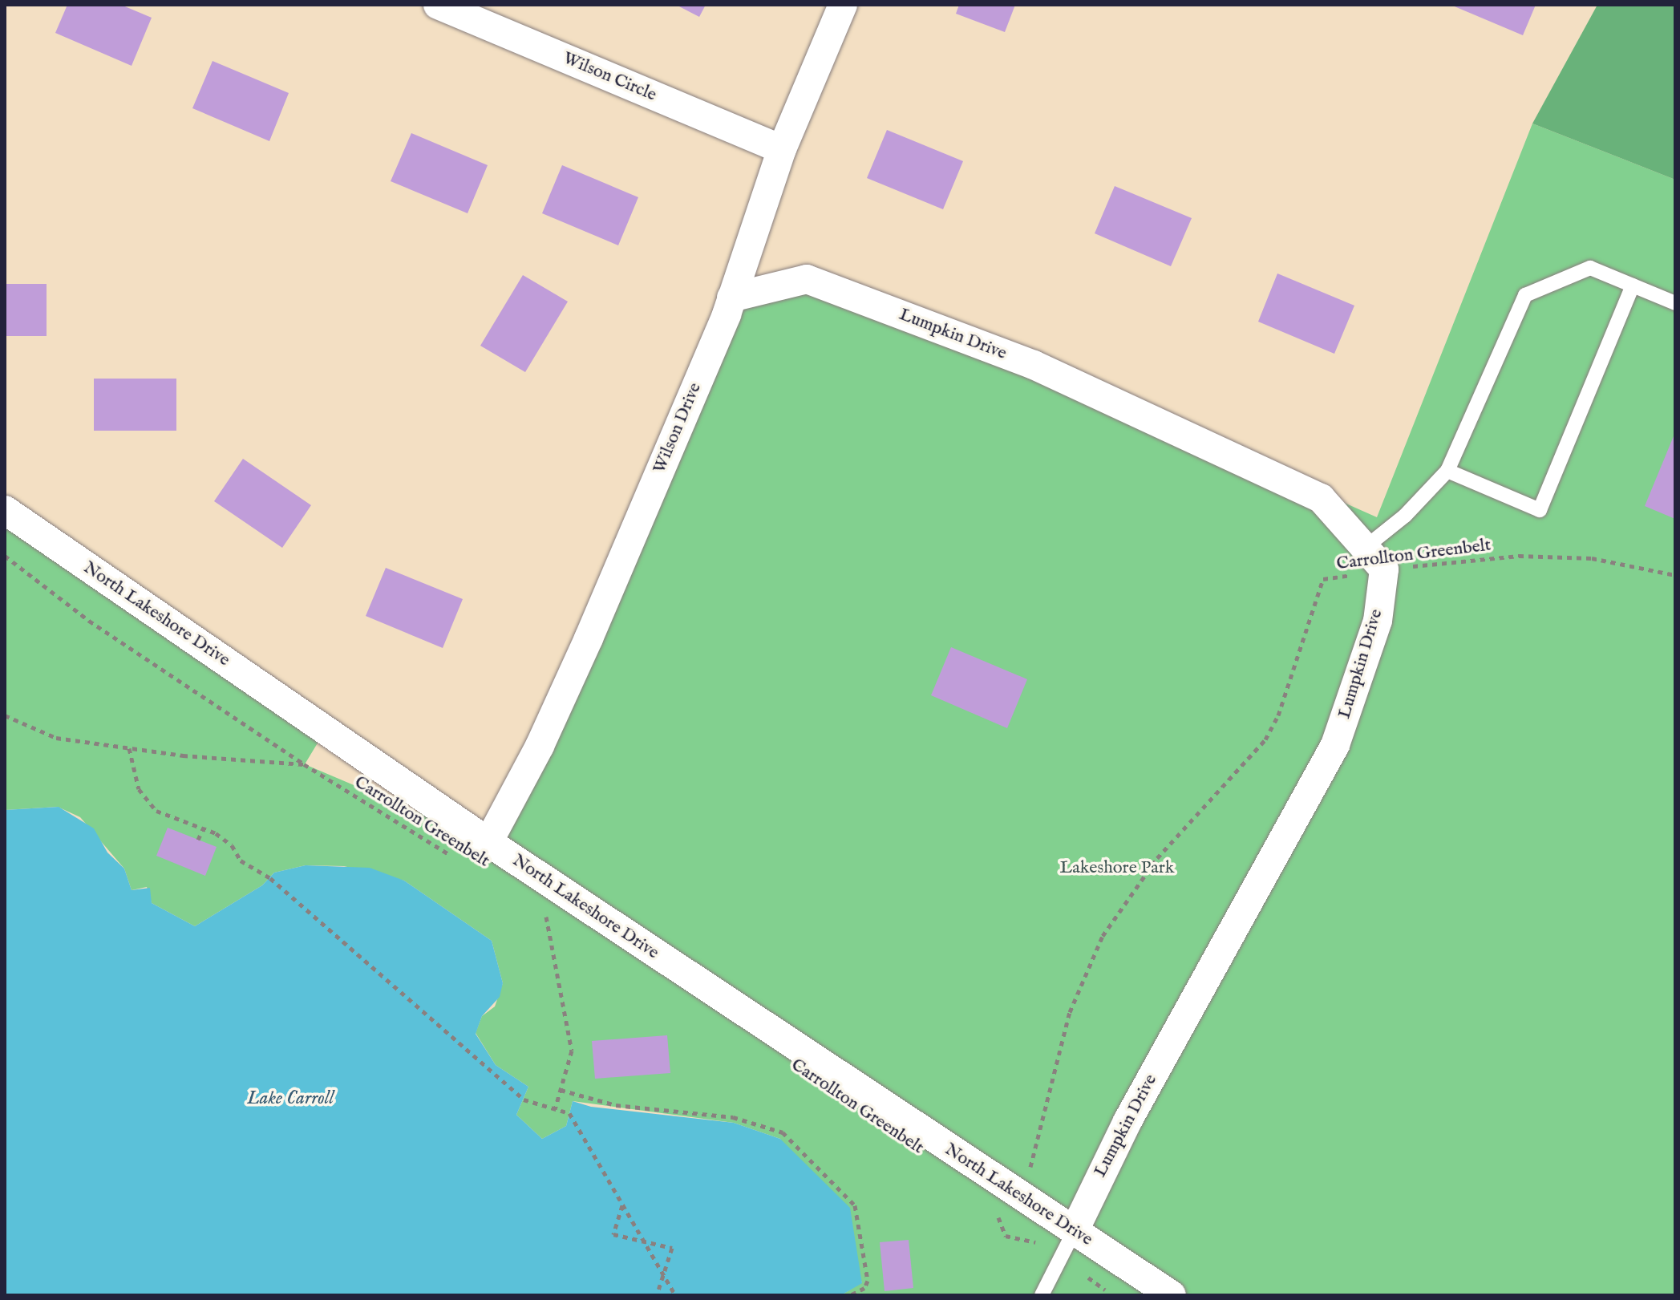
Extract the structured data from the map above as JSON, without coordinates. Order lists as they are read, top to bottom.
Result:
{
  "streets": {
    "street": [
      "Wilson Circle",
      "Lumpkin Drive",
      "Wilson Drive",
      "North Lakeshore Drive"
    ],
    "path": ["Carrollton Greenbelt"]
  },
  "crossings": [
    ["Wilson Circle", "Wilson Drive"],
    ["Lumpkin Drive", "Wilson Drive"],
    ["Lumpkin Drive", "Carrollton Greenbelt"],
    ["Lumpkin Drive", "North Lakeshore Drive"],
    ["Wilson Drive", "North Lakeshore Drive"],
    ["Carrollton Greenbelt", "North Lakeshore Drive"]
  ],
  "water": ["Lake Carroll"],
  "parks": ["Lakeshore Park"]
}
